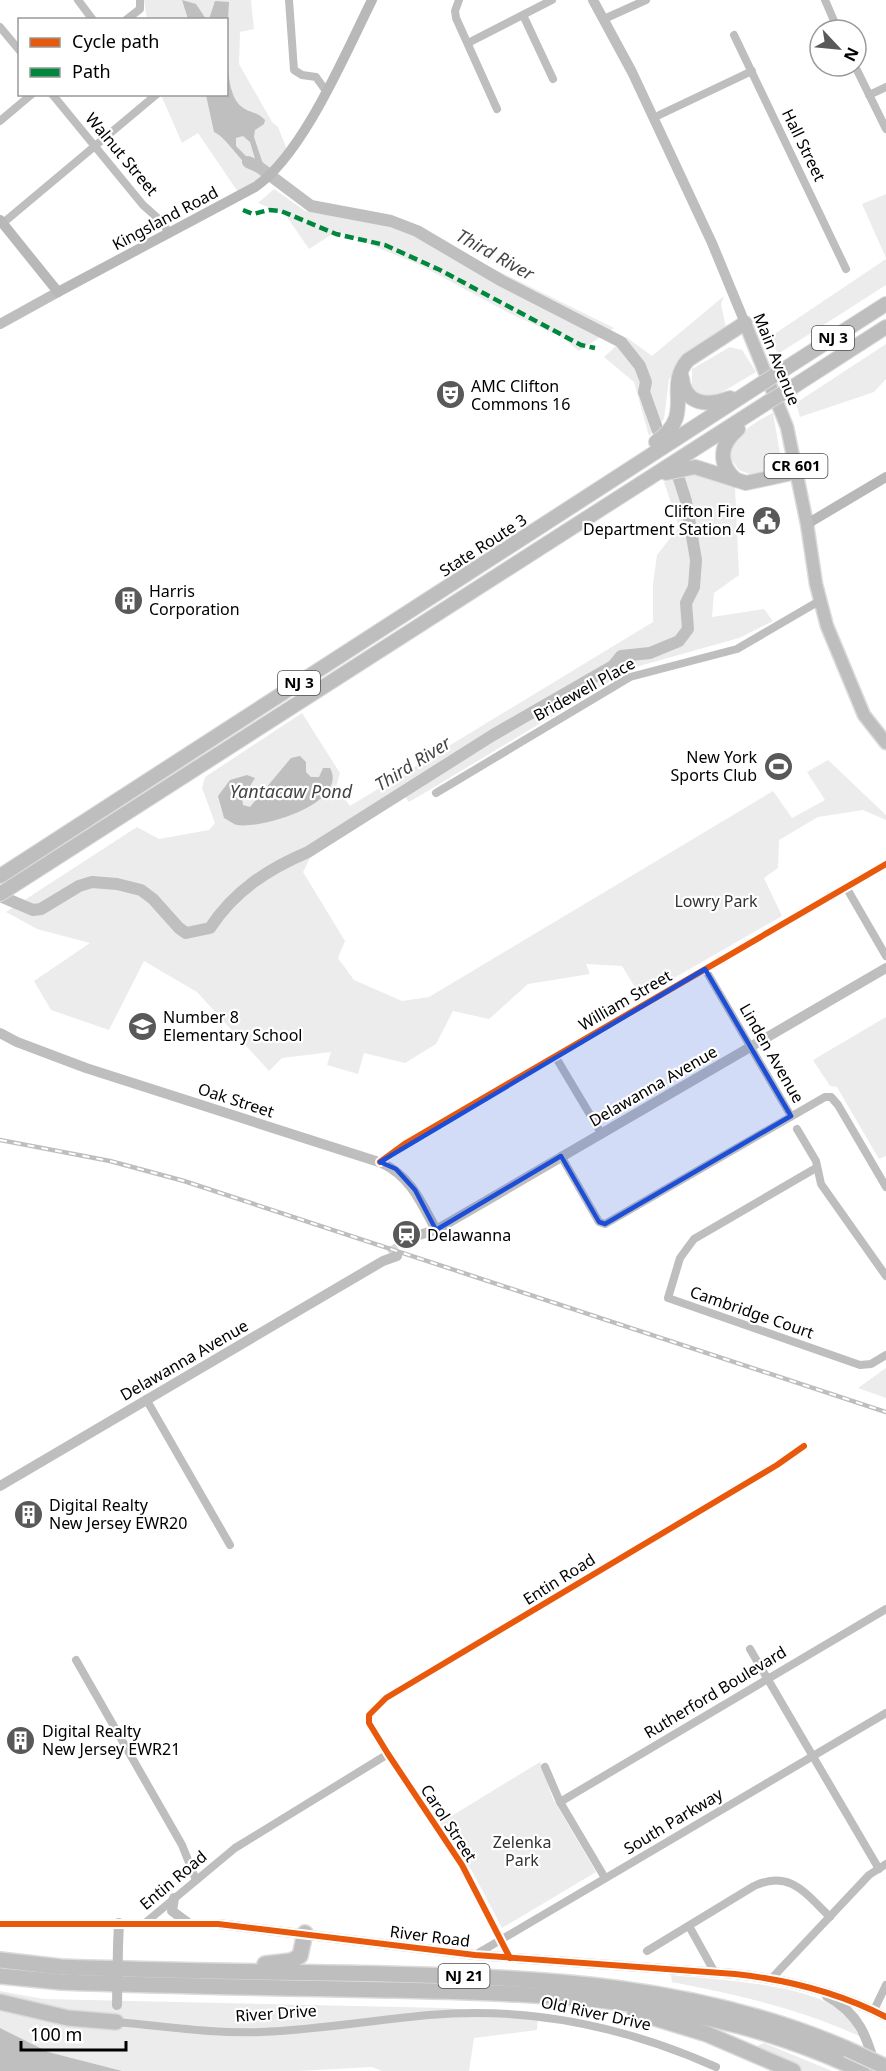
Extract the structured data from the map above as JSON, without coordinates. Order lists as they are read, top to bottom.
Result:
{
  "streets": {
    "highway": ["NJ 3", "State Route 3", "NJ 21"],
    "main road": ["Kingsland Road", "Main Avenue", "CR 601"],
    "street": [
      "Hall Street",
      "Walnut Street",
      "Bridewell Place",
      "William Street",
      "Linden Avenue",
      "Delawanna Avenue",
      "Oak Street",
      "Cambridge Court",
      "Entin Road",
      "Rutherford Boulevard",
      "South Parkway",
      "Carol Street",
      "River Road",
      "River Drive",
      "Old River Drive"
    ]
  },
  "crossings": [
    ["Walnut Street", "Kingsland Road"],
    ["Main Avenue", "Bridewell Place"],
    ["William Street", "Linden Avenue"],
    ["William Street", "Oak Street"],
    ["Linden Avenue", "Delawanna Avenue"],
    ["Delawanna Avenue", "Oak Street"],
    ["Entin Road", "Carol Street"],
    ["Entin Road", "River Road"],
    ["South Parkway", "Carol Street"],
    ["South Parkway", "River Road"],
    ["Carol Street", "River Road"],
    ["River Drive", "Old River Drive"]
  ],
  "water": ["Third River", "Yantacaw Pond"],
  "parks": ["Lowry Park", "Zelenka Park"],
  "places": {
    "theatre": ["AMC Clifton Commons 16"],
    "public building": ["Clifton Fire Department Station 4"],
    "building": ["Harris Corporation", "Digital Realty New Jersey EWR20", "Digital Realty New Jersey EWR21"],
    "sports": ["New York Sports Club"],
    "school or university": ["Number 8 Elementary School"],
    "station": ["Delawanna"]
  },
  "legend": ["Cycle path", "Path"],
  "scale_bar": "100 m",
  "north": "bottom right"
}
